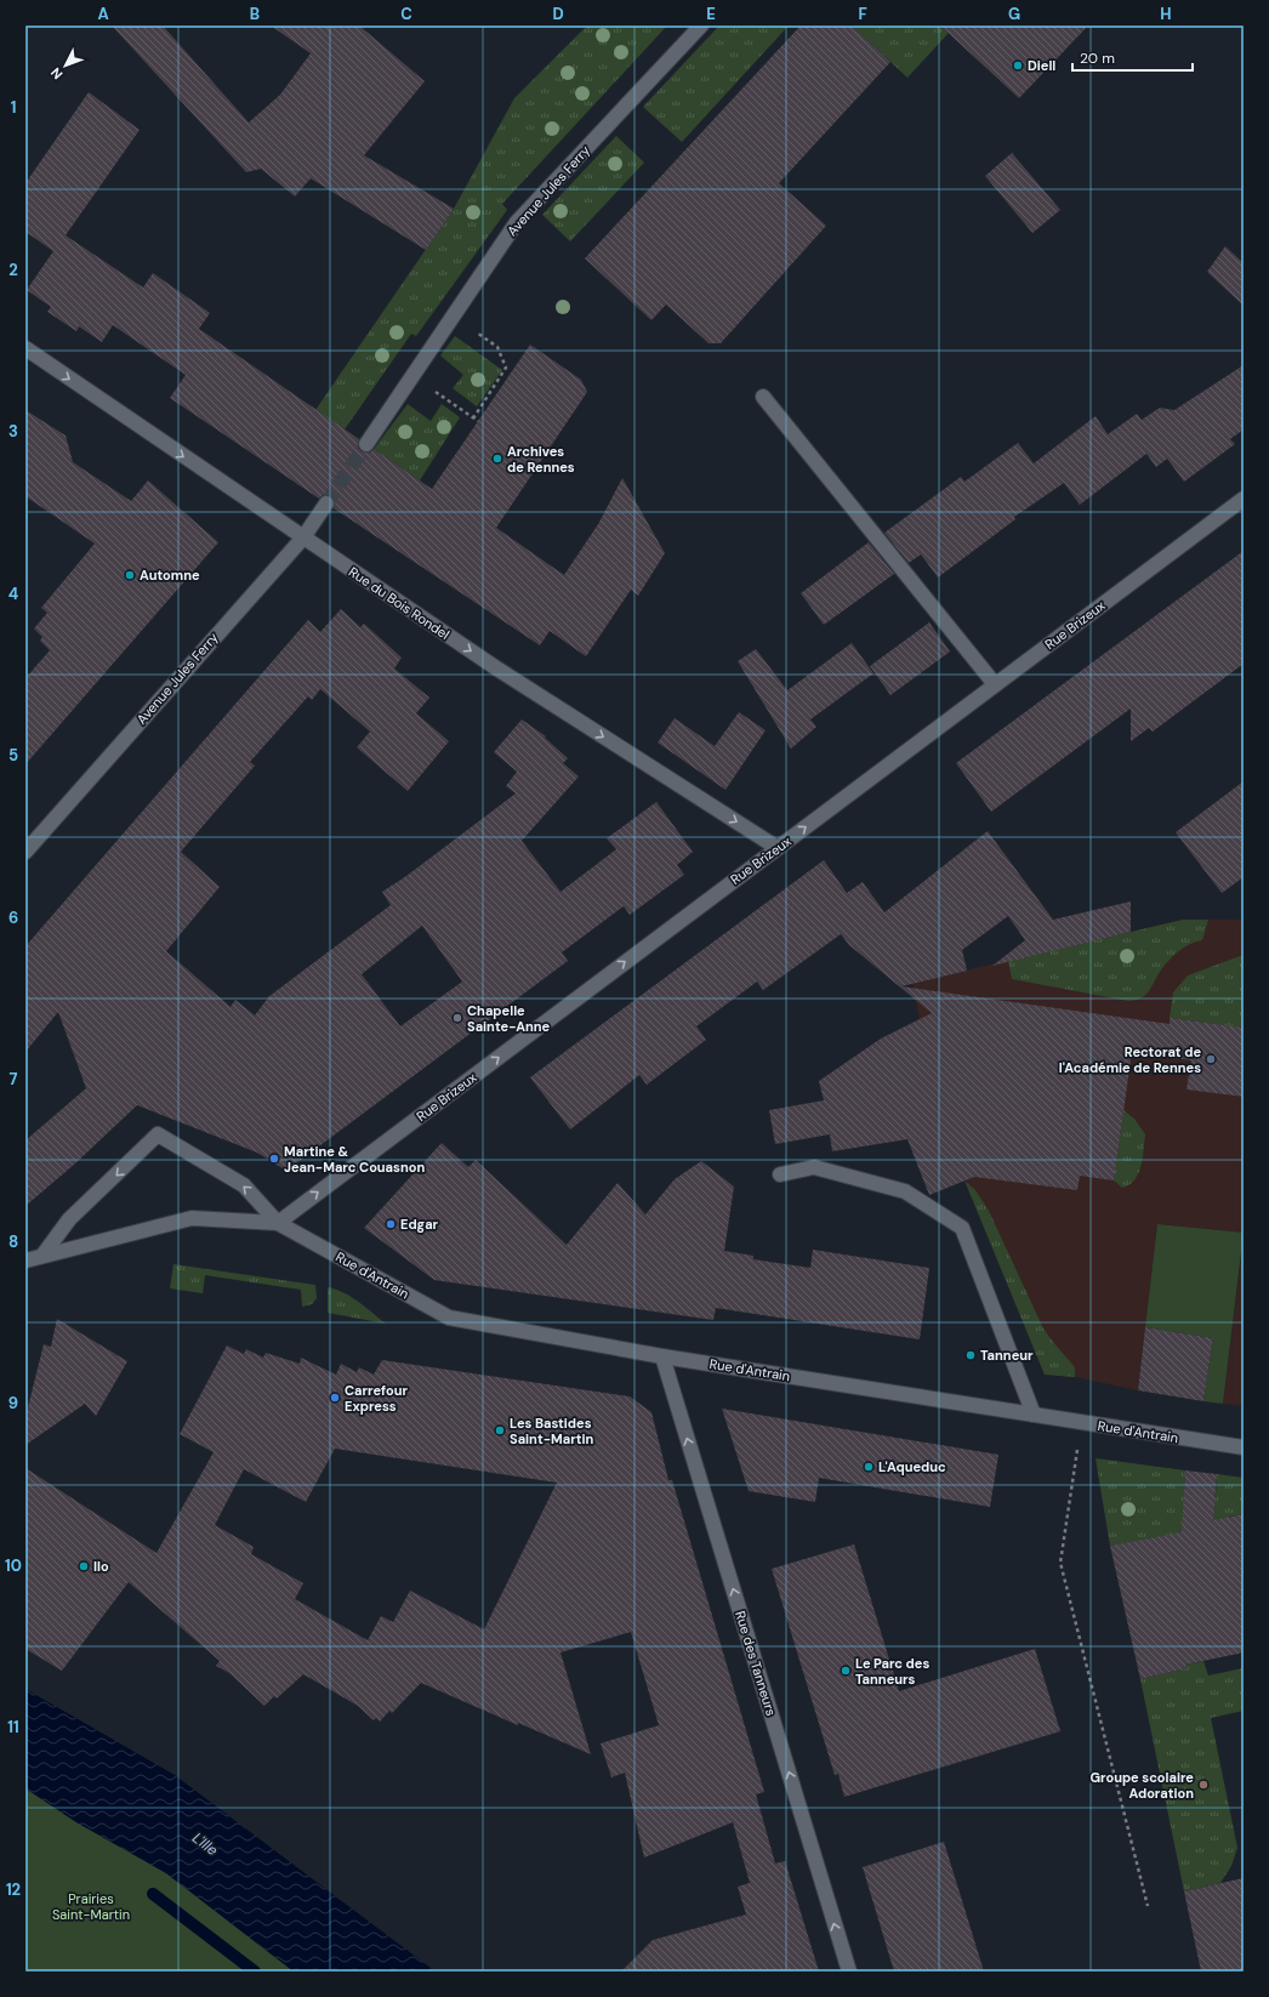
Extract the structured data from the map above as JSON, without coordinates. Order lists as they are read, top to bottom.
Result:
{
  "streets": {
    "street": [
      "Avenue Jules Ferry",
      "Rue du Bois Rondel",
      "Rue Brizeux",
      "Rue d'Antrain",
      "Rue des Tanneurs"
    ]
  },
  "crossings": [
    ["Avenue Jules Ferry", "Rue du Bois Rondel"],
    ["Rue du Bois Rondel", "Rue Brizeux"],
    ["Rue Brizeux", "Rue d'Antrain"],
    ["Rue d'Antrain", "Rue des Tanneurs"]
  ],
  "one_way": ["Rue du Bois Rondel", "Rue Brizeux", "Rue des Tanneurs"],
  "water": ["L'Ille"],
  "parks": ["Prairies Saint-Martin"],
  "places": [
    "Diell",
    "Archives de Rennes",
    "Automne",
    "Chapelle Sainte-Anne",
    "Rectorat de l'Académie de Rennes",
    "Martine & Jean-Marc Couasnon",
    "Edgar",
    "Tanneur",
    "Carrefour Express",
    "Les Bastides Saint-Martin",
    "L'Aqueduc",
    "Ilo",
    "Le Parc des Tanneurs",
    "Groupe scolaire Adoration"
  ],
  "scale_bar": "20 m",
  "north": "bottom left",
  "grid": {
    "columns": [
      "A",
      "B",
      "C",
      "D",
      "E",
      "F",
      "G",
      "H"
    ],
    "rows": [
      "1",
      "2",
      "3",
      "4",
      "5",
      "6",
      "7",
      "8",
      "9",
      "10",
      "11",
      "12"
    ]
  }
}
